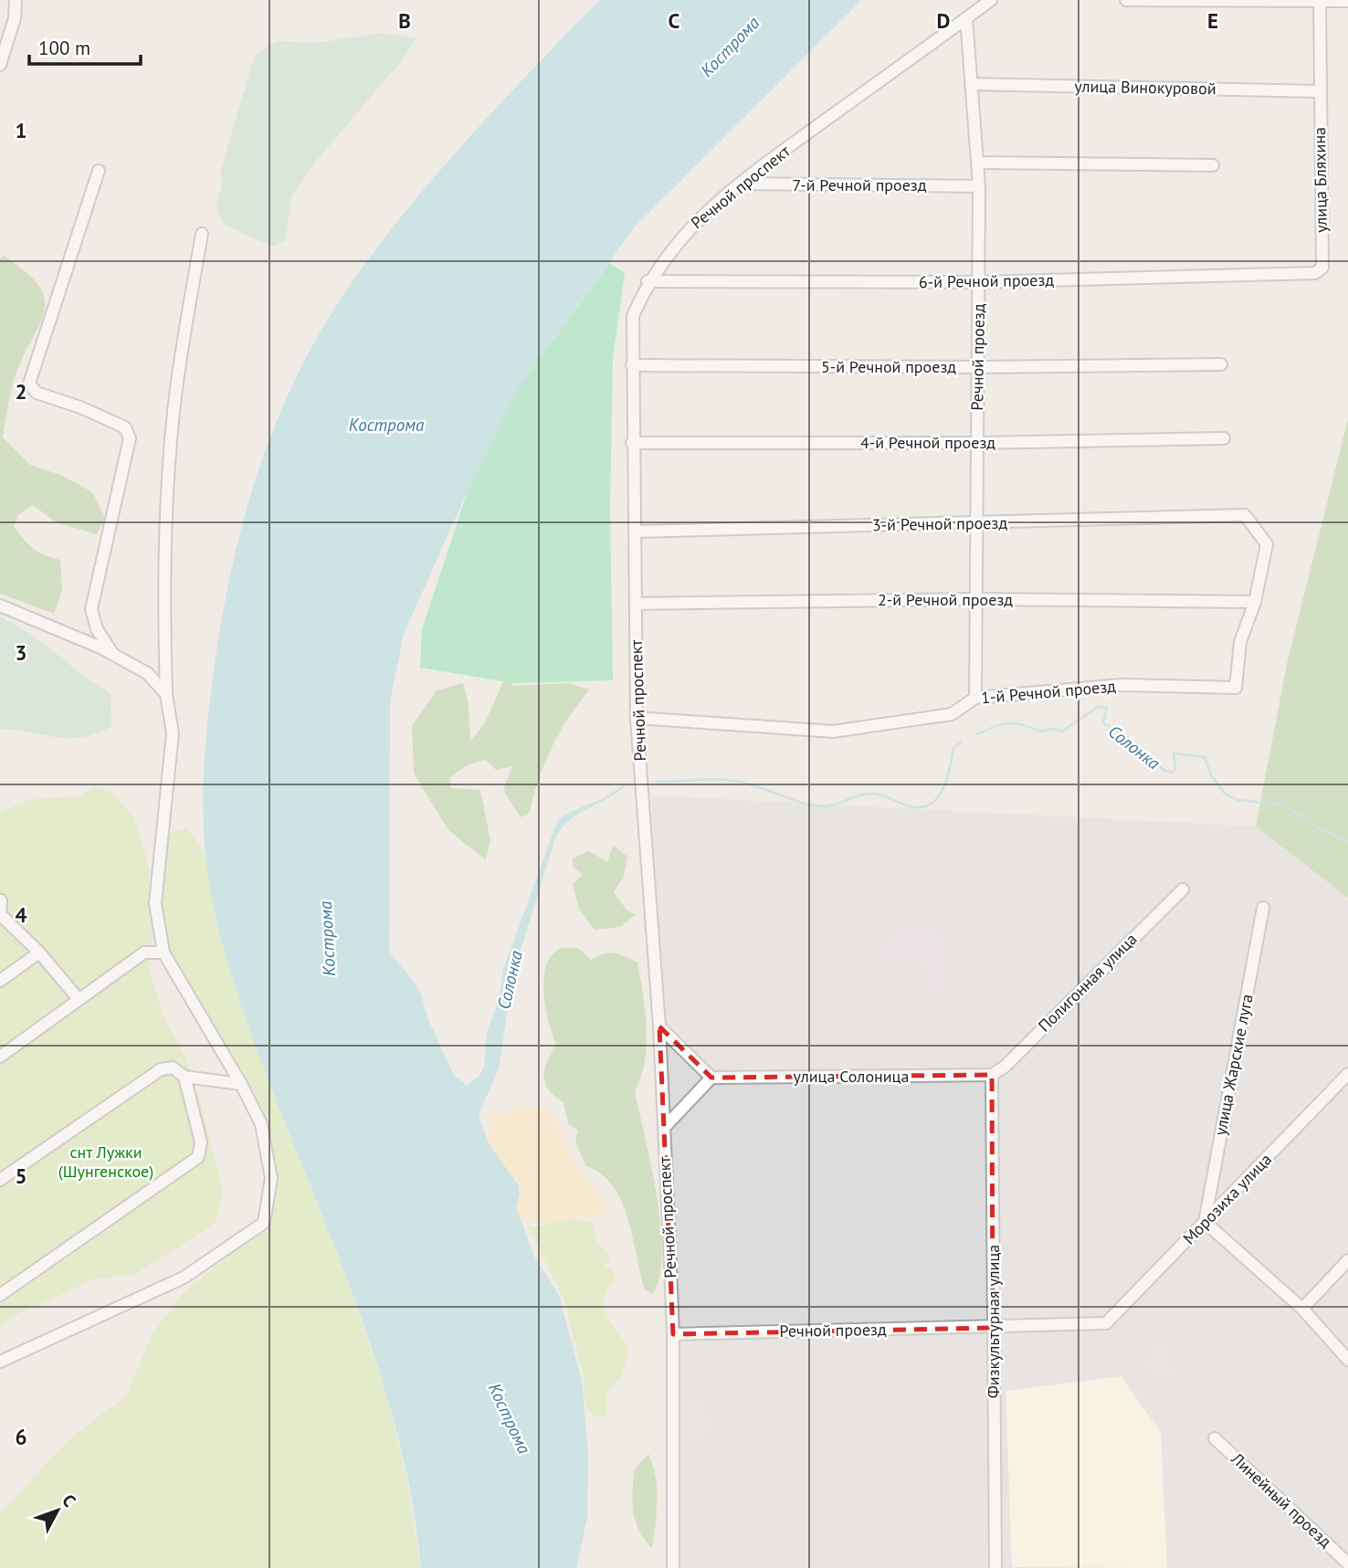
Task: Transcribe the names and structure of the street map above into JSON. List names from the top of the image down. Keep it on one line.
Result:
{"streets":{"street":["улица Винокуровой","улица Бляхина","7-й Речной проезд","Речной проспект","6-й Речной проезд","Речной проезд","5-й Речной проезд","4-й Речной проезд","3-й Речной проезд","2-й Речной проезд","1-й Речной проезд","Полигонная улица","улица Жарские луга","улица Солоница","Морозиха улица","Физкультурная улица","Линейный проезд"]},"crossings":[["улица Винокуровой","улица Бляхина"],["улица Винокуровой","Речной проезд"],["улица Бляхина","6-й Речной проезд"],["7-й Речной проезд","Речной проспект"],["7-й Речной проезд","Речной проезд"],["Речной проспект","6-й Речной проезд"],["Речной проспект","Речной проезд"],["Речной проспект","5-й Речной проезд"],["Речной проспект","4-й Речной проезд"],["Речной проспект","3-й Речной проезд"],["Речной проспект","2-й Речной проезд"],["Речной проспект","1-й Речной проезд"],["6-й Речной проезд","Речной проезд"],["Речной проезд","5-й Речной проезд"],["Речной проезд","4-й Речной проезд"],["Речной проезд","3-й Речной проезд"],["Речной проезд","2-й Речной проезд"],["Речной проезд","1-й Речной проезд"],["Речной проезд","Морозиха улица"],["Речной проезд","Физкультурная улица"],["3-й Речной проезд","2-й Речной проезд"],["3-й Речной проезд","1-й Речной проезд"],["2-й Речной проезд","1-й Речной проезд"],["Полигонная улица","улица Солоница"],["Полигонная улица","Физкультурная улица"],["улица Жарские луга","Морозиха улица"],["улица Солоница","Физкультурная улица"]],"water":["Кострома","Солонка"],"parks":["снт Лужки (Шунгенское)"],"scale_bar":"100 m","north":"top right","grid":{"columns":["B","C","D","E"],"rows":["1","2","3","4","5","6"]}}
